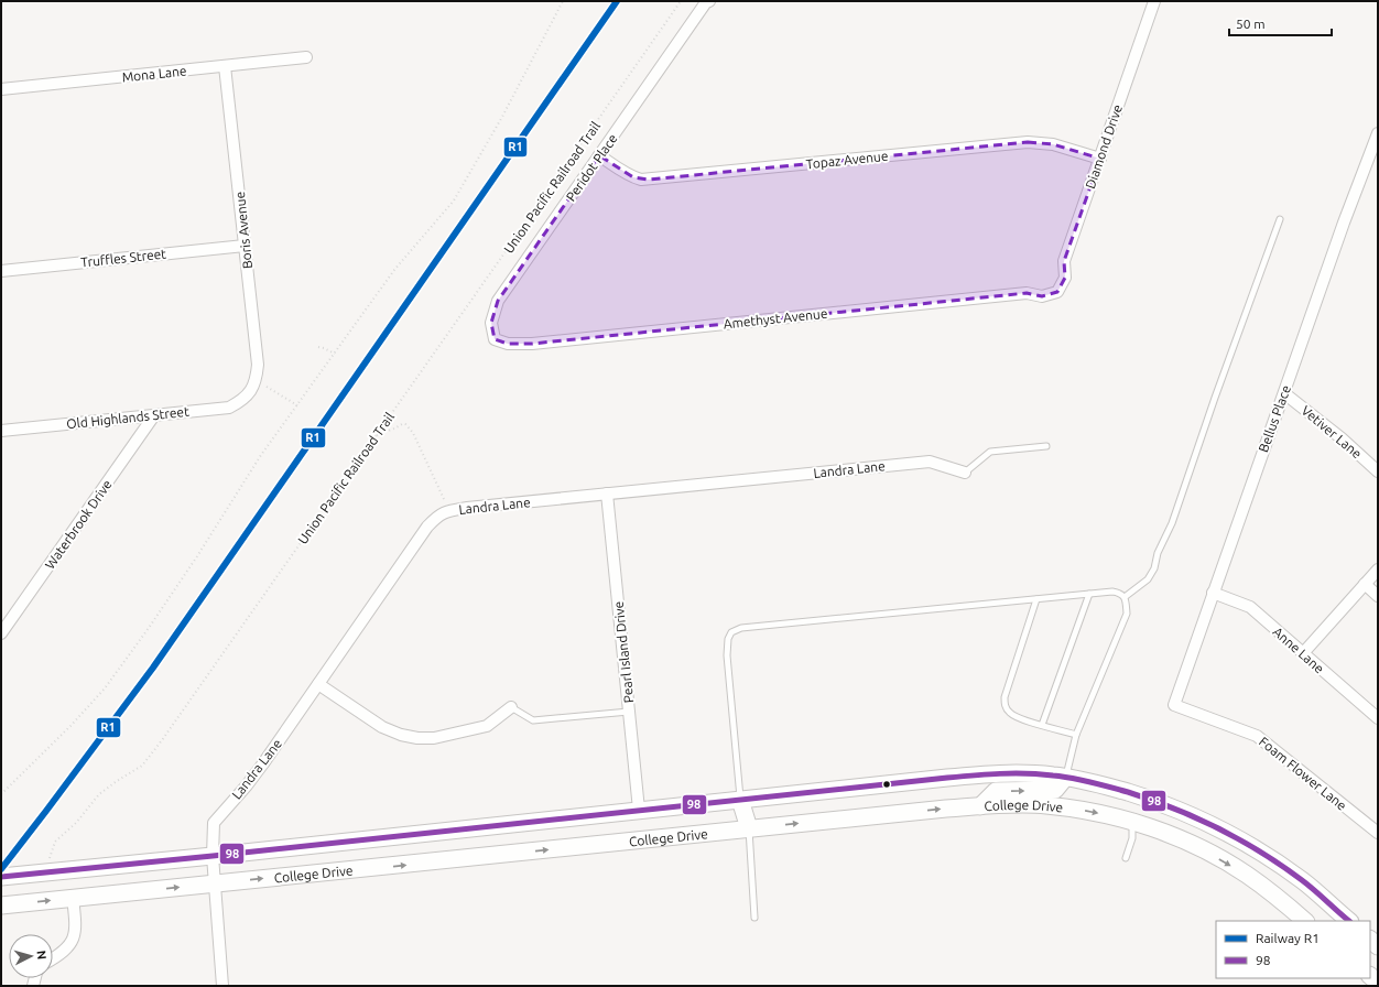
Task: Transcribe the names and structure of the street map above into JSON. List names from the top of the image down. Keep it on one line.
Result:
{"streets":{"main road":["College Drive"],"street":["Mona Lane","Diamond Drive","Topaz Avenue","Peridot Place","Boris Avenue","Truffles Street","Amethyst Avenue","Old Highlands Street","Bellus Place","Vetiver Lane","Landra Lane","Waterbrook Drive","Anne Lane","Pearl Island Drive","Foam Flower Lane"],"path":["Union Pacific Railroad Trail"]},"crossings":[["Mona Lane","Boris Avenue"],["Diamond Drive","Topaz Avenue"],["Diamond Drive","Amethyst Avenue"],["Topaz Avenue","Peridot Place"],["Peridot Place","Amethyst Avenue"],["Boris Avenue","Truffles Street"],["Boris Avenue","Old Highlands Street"],["Old Highlands Street","Waterbrook Drive"],["Bellus Place","Vetiver Lane"],["Bellus Place","Anne Lane"],["Bellus Place","Foam Flower Lane"],["Landra Lane","Pearl Island Drive"],["Landra Lane","College Drive"]],"lines":["rail line R1","transit line 98"],"legend":["Railway R1","98"],"scale_bar":"50 m","north":"right"}
